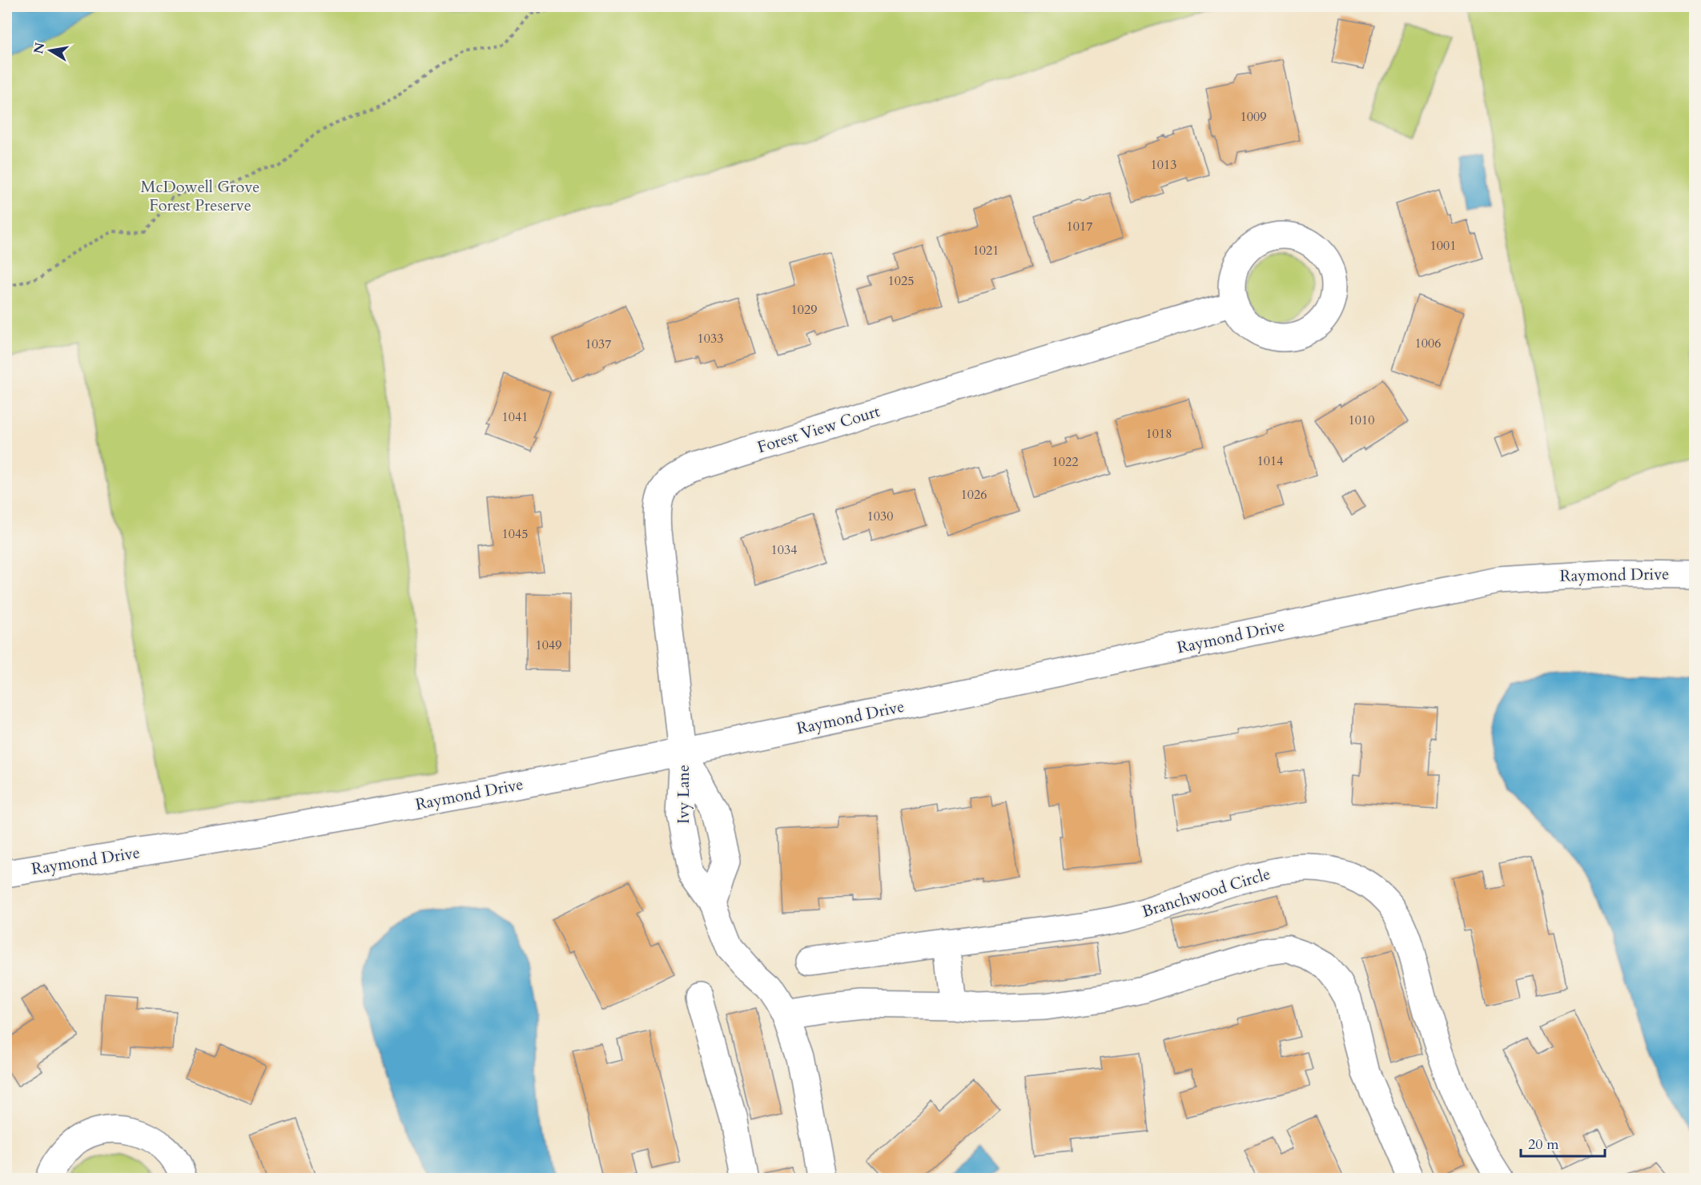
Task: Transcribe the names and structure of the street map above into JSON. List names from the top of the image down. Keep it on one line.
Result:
{"streets":{"street":["Forest View Court","Raymond Drive","Ivy Lane","Branchwood Circle"]},"crossings":[["Forest View Court","Raymond Drive"],["Forest View Court","Ivy Lane"],["Raymond Drive","Ivy Lane"]],"parks":["McDowell Grove Forest Preserve"],"house_numbers":["1009","1013","1017","1001","1021","1025","1029","1033","1006","1037","1041","1010","1018","1014","1022","1026","1030","1045","1034","1049"],"scale_bar":"20 m","north":"left"}
